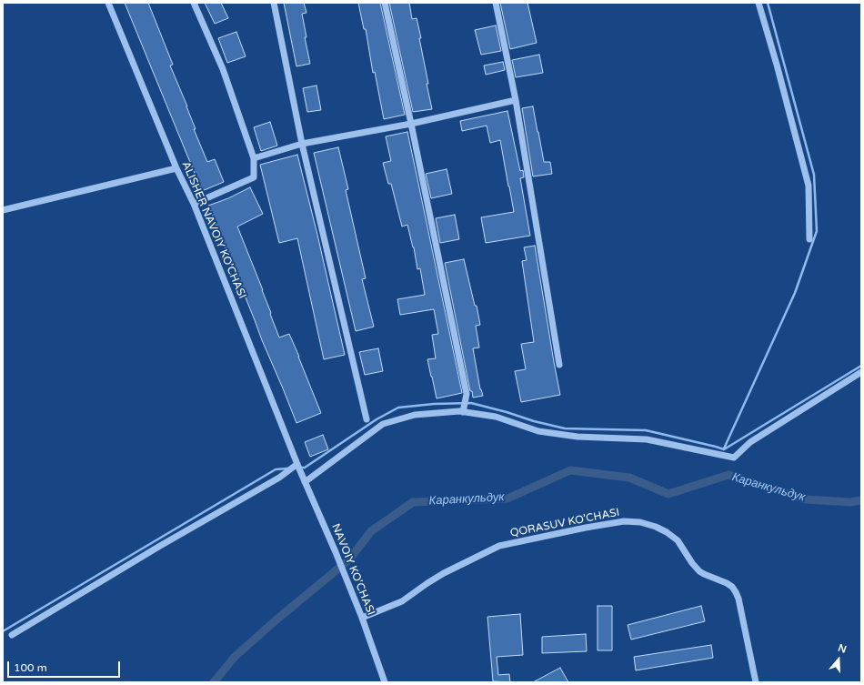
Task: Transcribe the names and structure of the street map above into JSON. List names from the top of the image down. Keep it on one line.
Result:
{"streets":{"street":["ALISHER NAVOIY KO'CHASI","QORASUV KO'CHASI","NAVOIY KO'CHASI"]},"crossings":[["ALISHER NAVOIY KO'CHASI","NAVOIY KO'CHASI"],["QORASUV KO'CHASI","NAVOIY KO'CHASI"]],"water":["Каранкульдук"],"scale_bar":"100 m","north":"top"}
